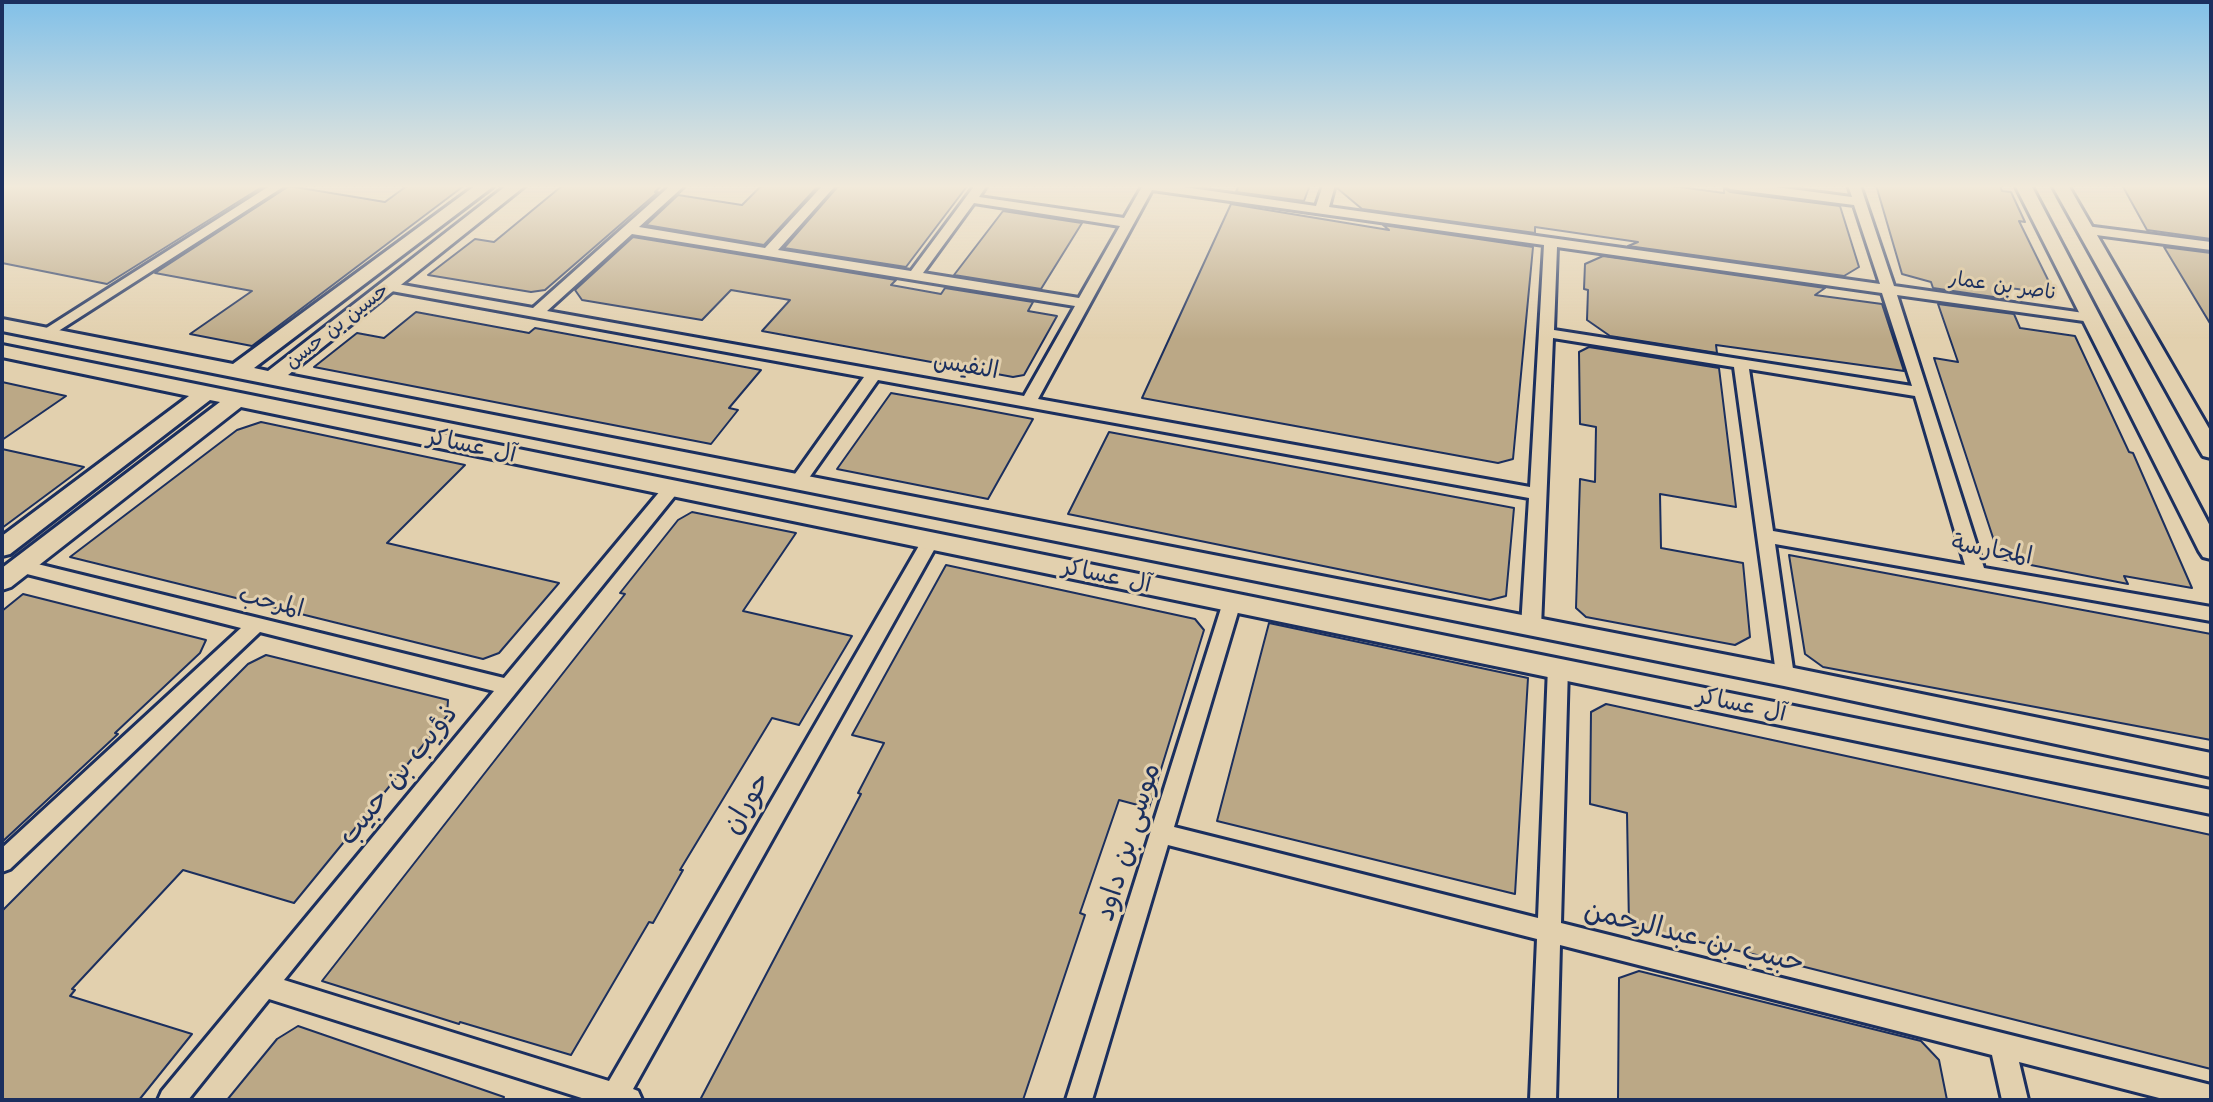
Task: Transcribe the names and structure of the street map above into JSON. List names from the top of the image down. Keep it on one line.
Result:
{"streets":{"street":["ناصر بن عمار","حسين بن حسن","النفيس","آل عساكر","المحارسة","المرحب","ذؤيب بن حبيب","حوران","موسى بن داود","حبيب بن عبدالرحمن"]},"crossings":[["حسين بن حسن","النفيس"],["حسين بن حسن","آل عساكر"],["آل عساكر","ذؤيب بن حبيب"],["آل عساكر","حوران"],["آل عساكر","موسى بن داود"],["المرحب","ذؤيب بن حبيب"],["موسى بن داود","حبيب بن عبدالرحمن"]]}
